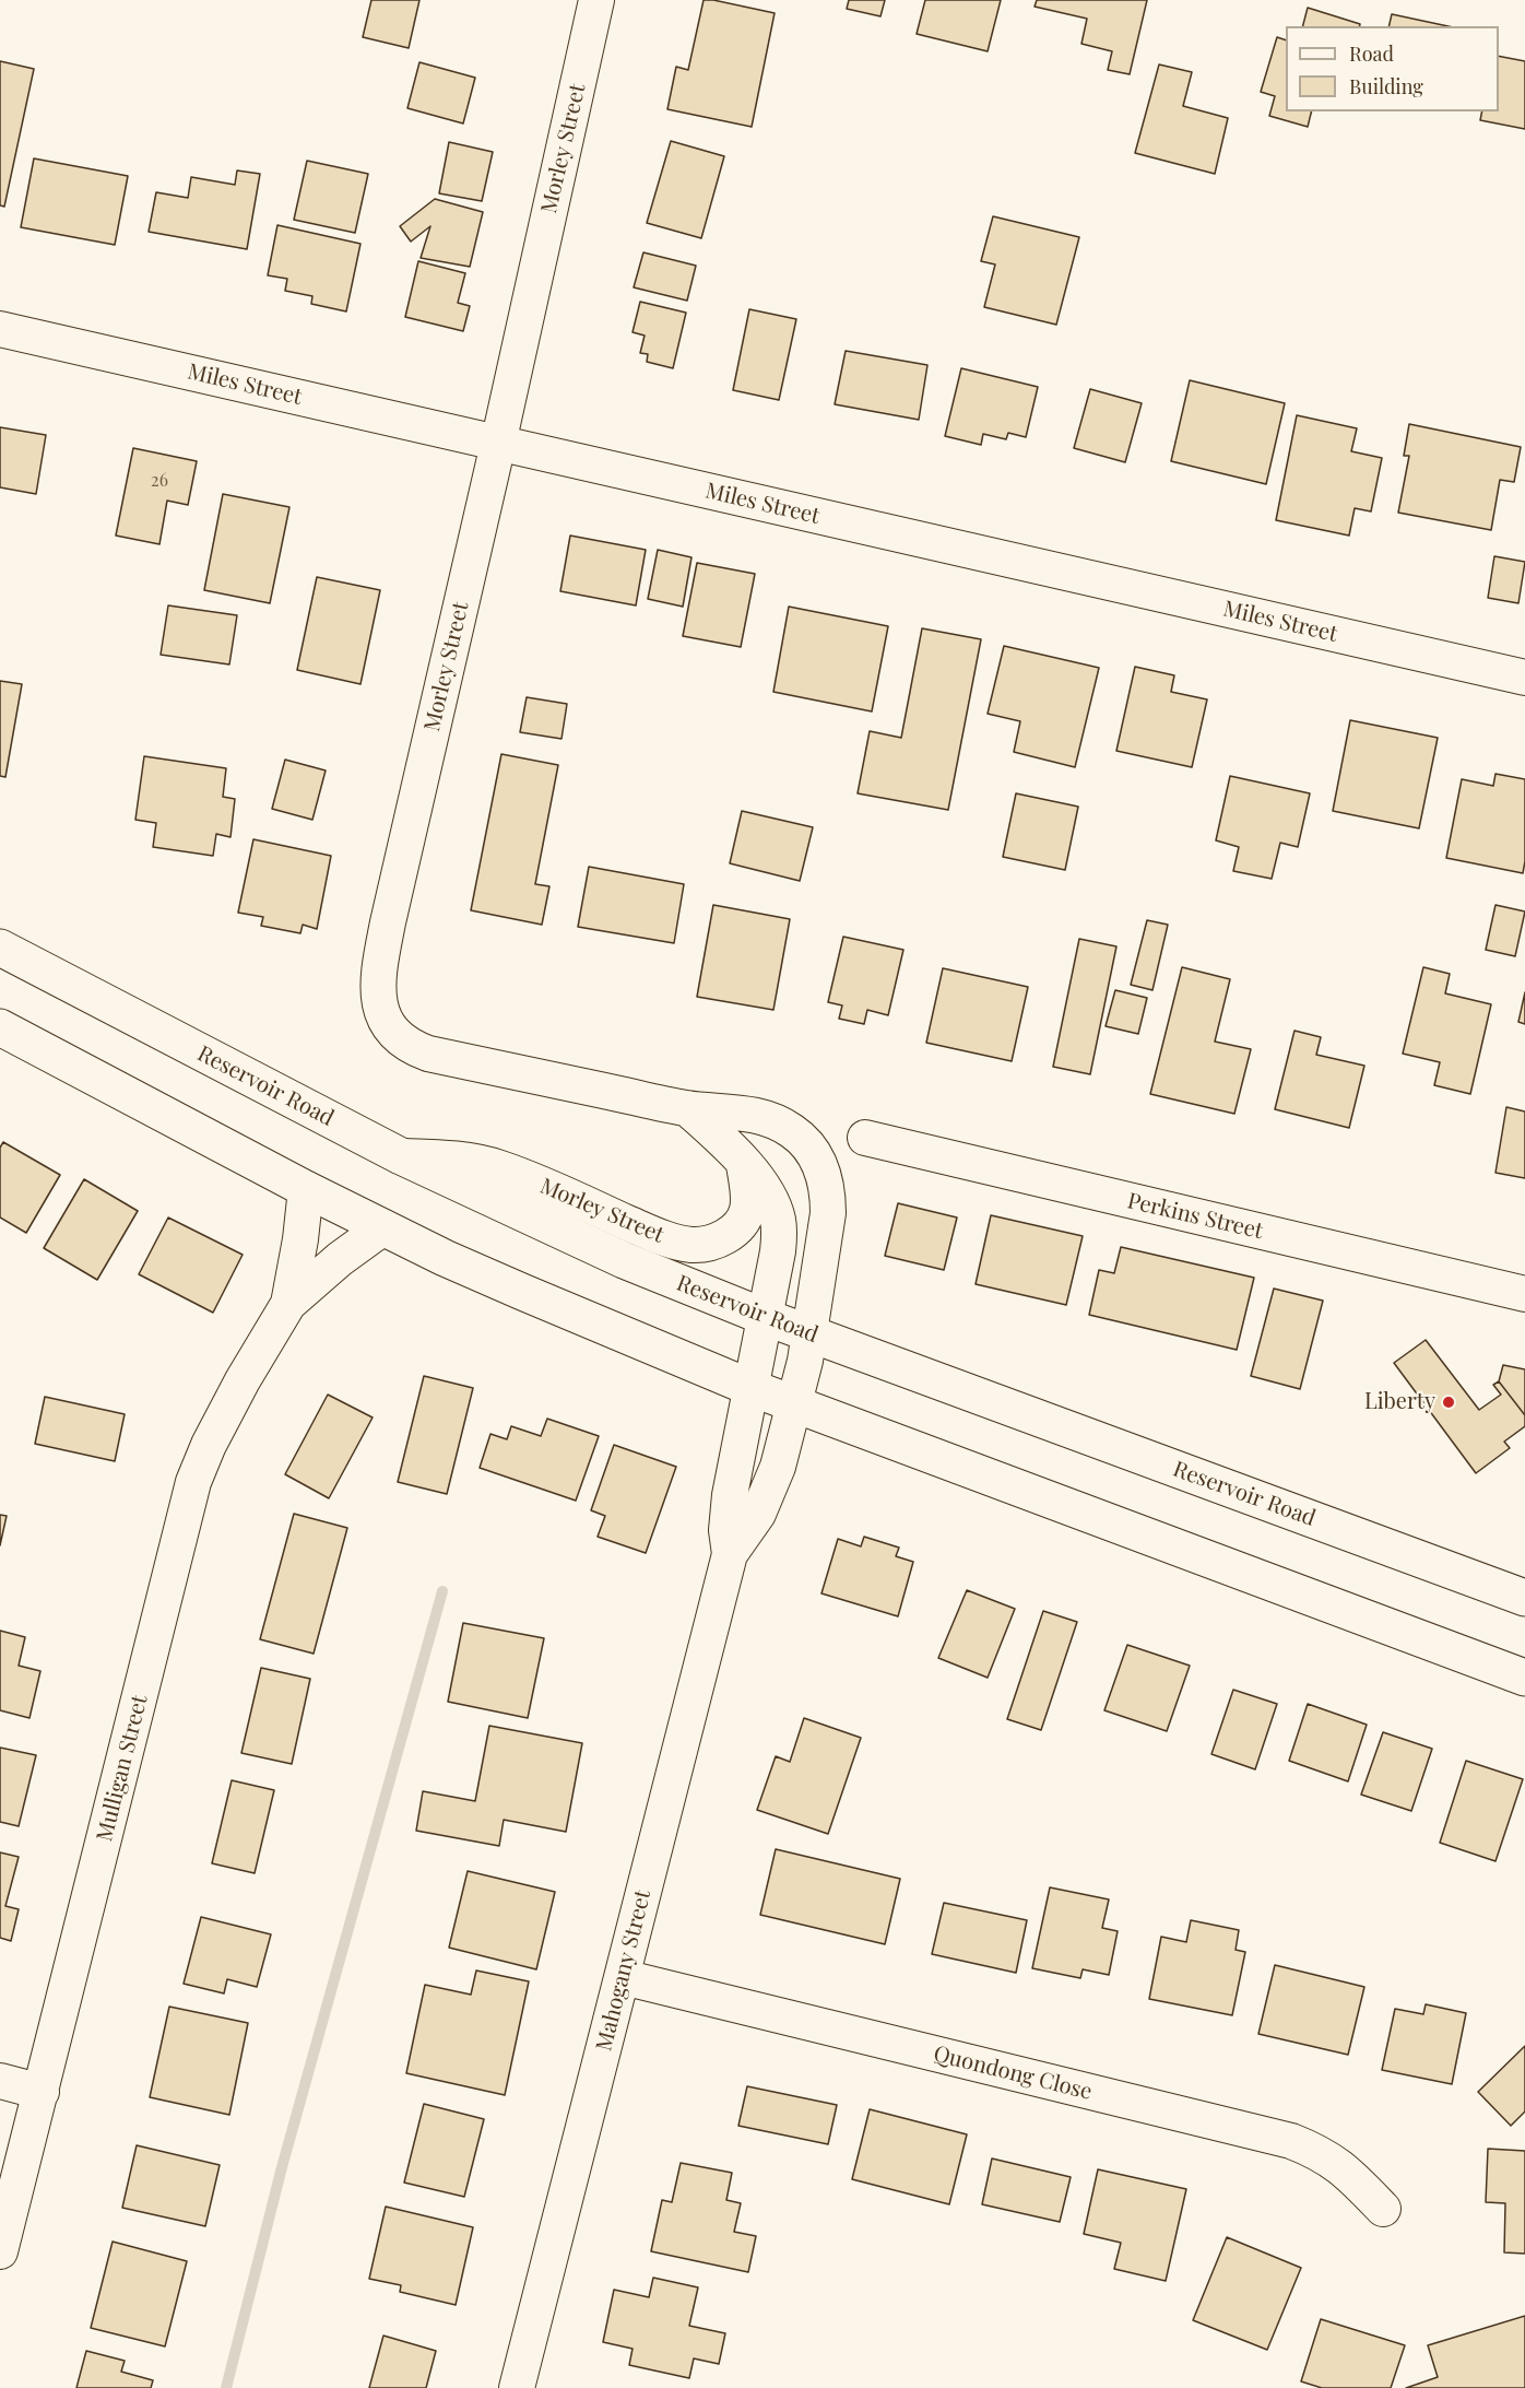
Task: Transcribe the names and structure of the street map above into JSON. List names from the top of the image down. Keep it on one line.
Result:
{"streets":{"main road":["Reservoir Road"],"street":["Morley Street","Miles Street","Perkins Street","Mulligan Street","Mahogany Street","Quondong Close"]},"crossings":[["Morley Street","Miles Street"],["Morley Street","Reservoir Road"],["Morley Street","Mahogany Street"],["Reservoir Road","Mahogany Street"],["Mahogany Street","Quondong Close"]],"places":["Liberty"],"house_numbers":["26"],"legend":["Road","Building"]}
